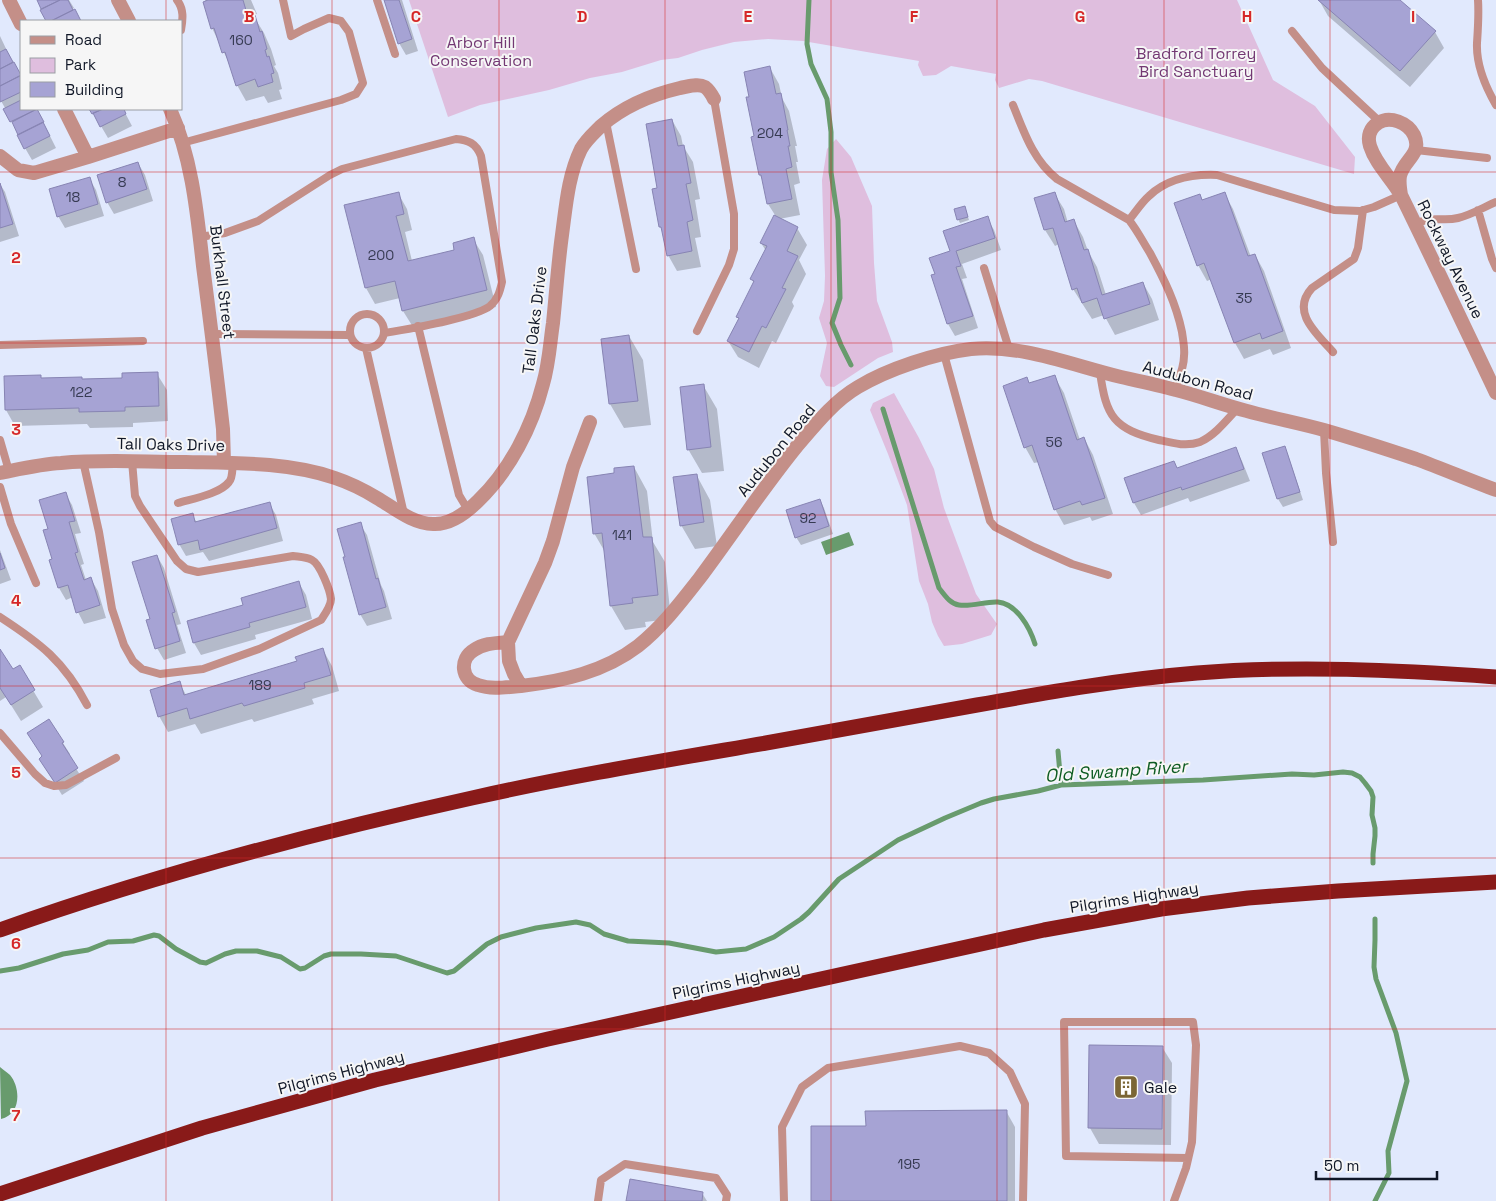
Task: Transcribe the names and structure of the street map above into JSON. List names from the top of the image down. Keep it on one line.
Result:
{"streets":{"highway":["Pilgrims Highway"],"street":["Rockway Avenue","Burkhall Street","Tall Oaks Drive","Audubon Road"]},"crossings":[["Burkhall Street","Tall Oaks Drive"]],"water":["Old Swamp River"],"parks":["Arbor Hill Conservation","Bradford Torrey Bird Sanctuary"],"places":{"building":["Gale"]},"house_numbers":["160","204","8","18","200","35","122","56","92","141","189","195"],"legend":["Road","Park","Building"],"scale_bar":"50 m","grid":{"columns":["B","C","D","E","F","G","H","I"],"rows":["2","3","4","5","6","7"]}}
